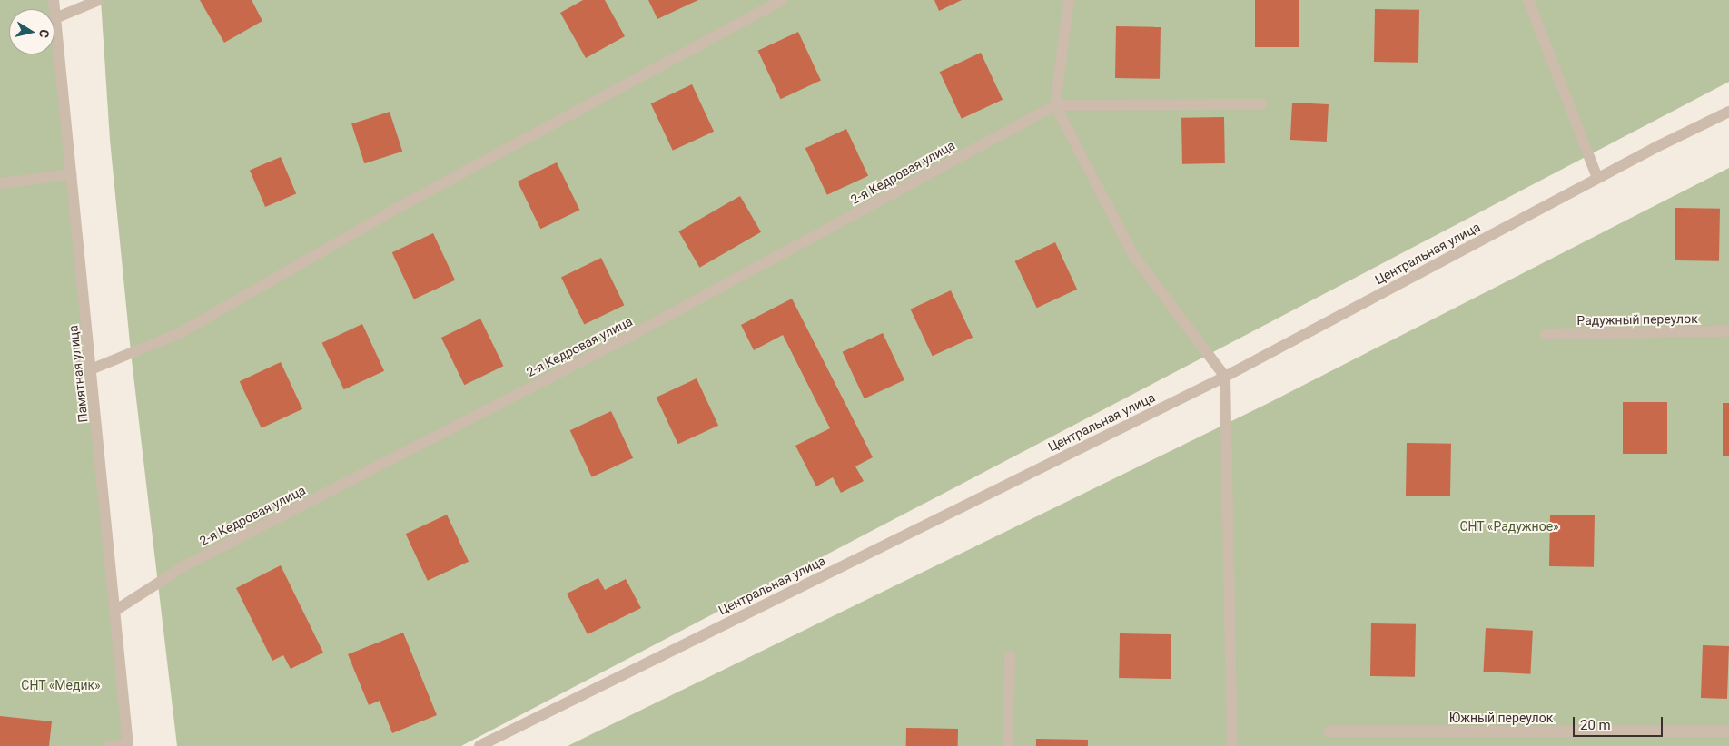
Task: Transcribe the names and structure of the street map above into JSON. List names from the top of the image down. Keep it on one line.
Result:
{"streets":{"street":["2-я Кедровая улица","Центральная улица","Радужный переулок","Памятная улица","Южный переулок"]},"crossings":[["2-я Кедровая улица","Памятная улица"]],"parks":["СНТ «Радужное»","СНТ «Медик»"],"scale_bar":"20 m","north":"right"}
